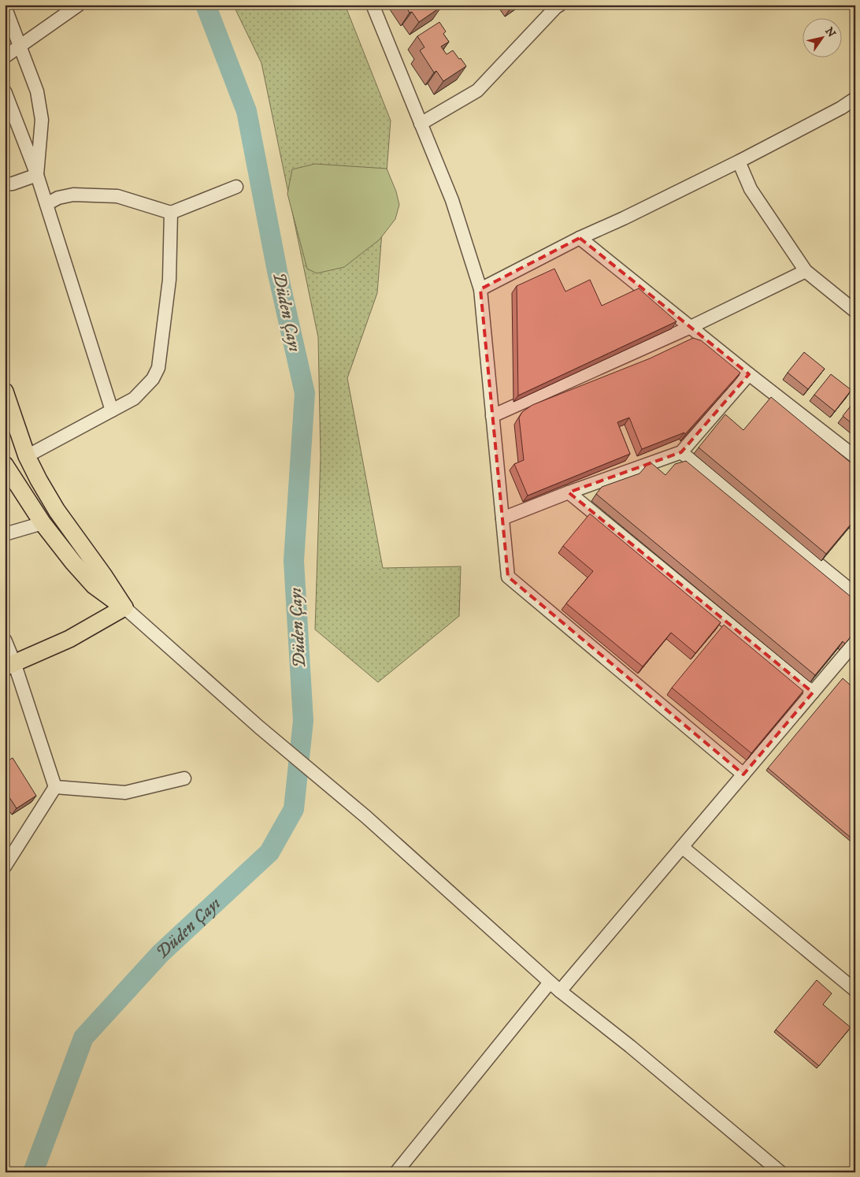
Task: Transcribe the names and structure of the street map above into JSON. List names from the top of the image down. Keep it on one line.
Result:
{"water":["Düden Çayı"],"north":"top right"}
